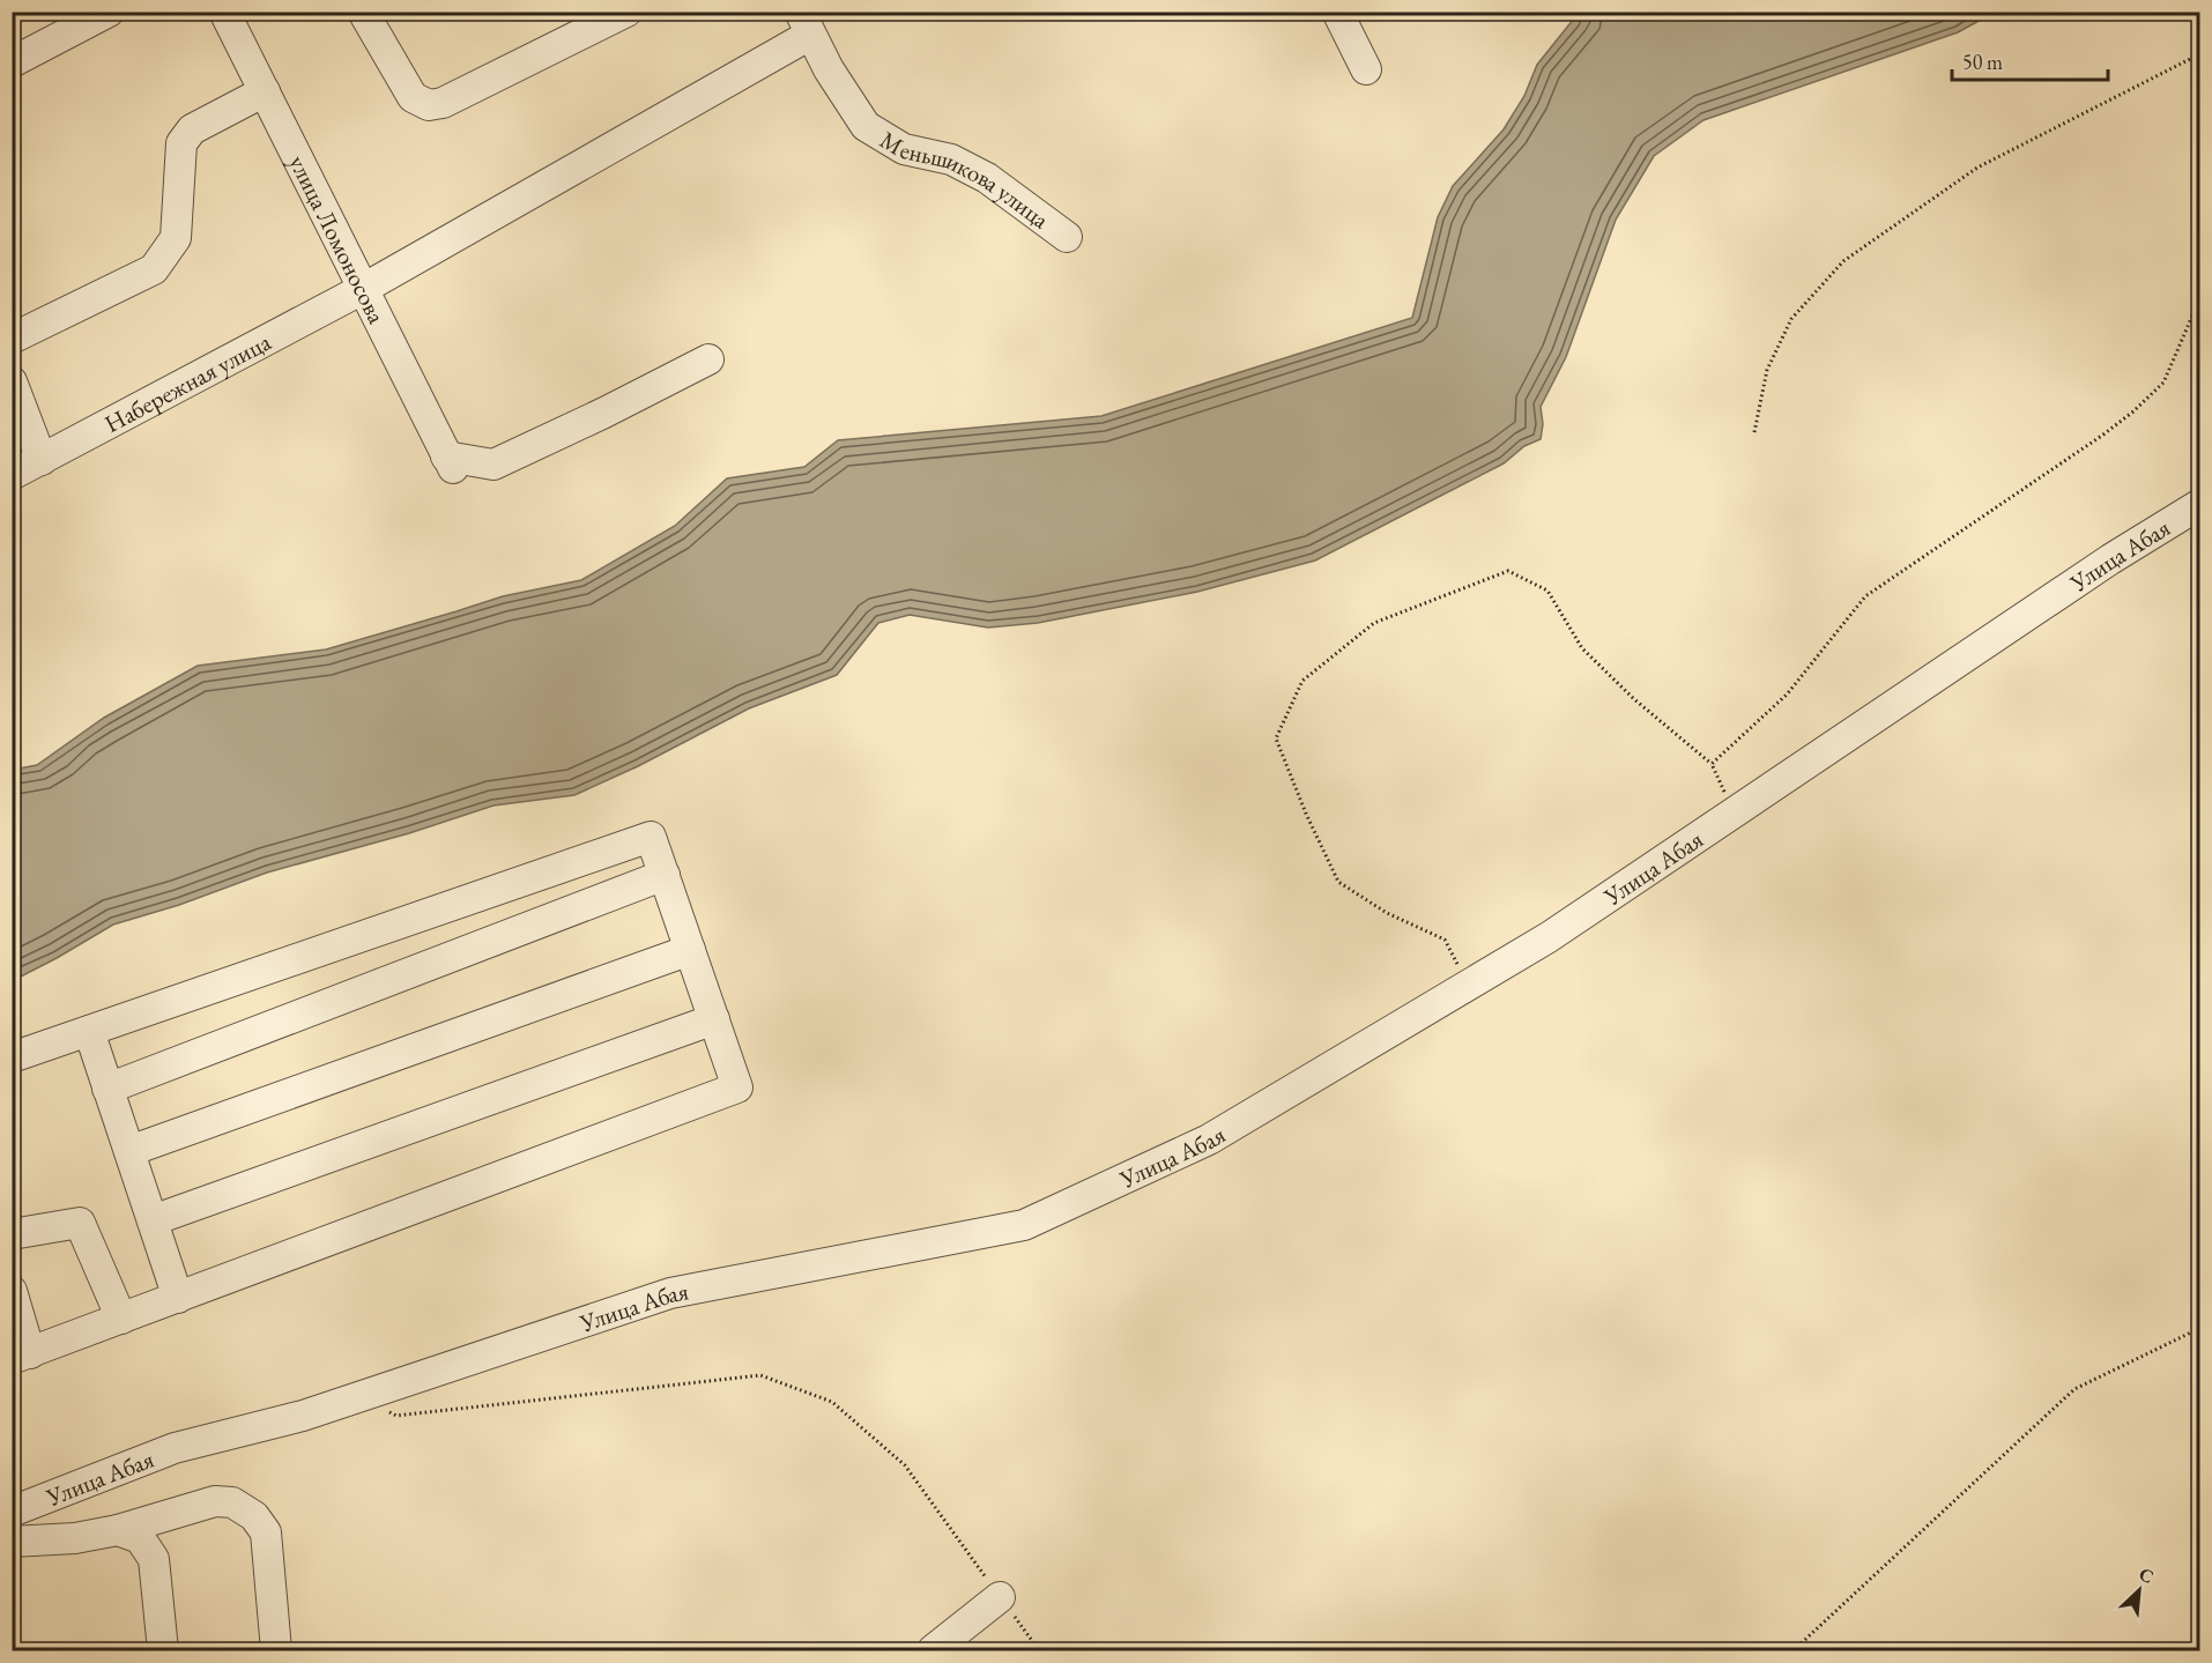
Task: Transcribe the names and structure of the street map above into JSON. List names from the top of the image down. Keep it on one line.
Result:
{"streets":{"street":["Меньшикова улица","улица Ломоносова","Набережная улица","Улица Абая"]},"crossings":[["Меньшикова улица","Набережная улица"],["улица Ломоносова","Набережная улица"]],"scale_bar":"50 m","north":"top right"}
